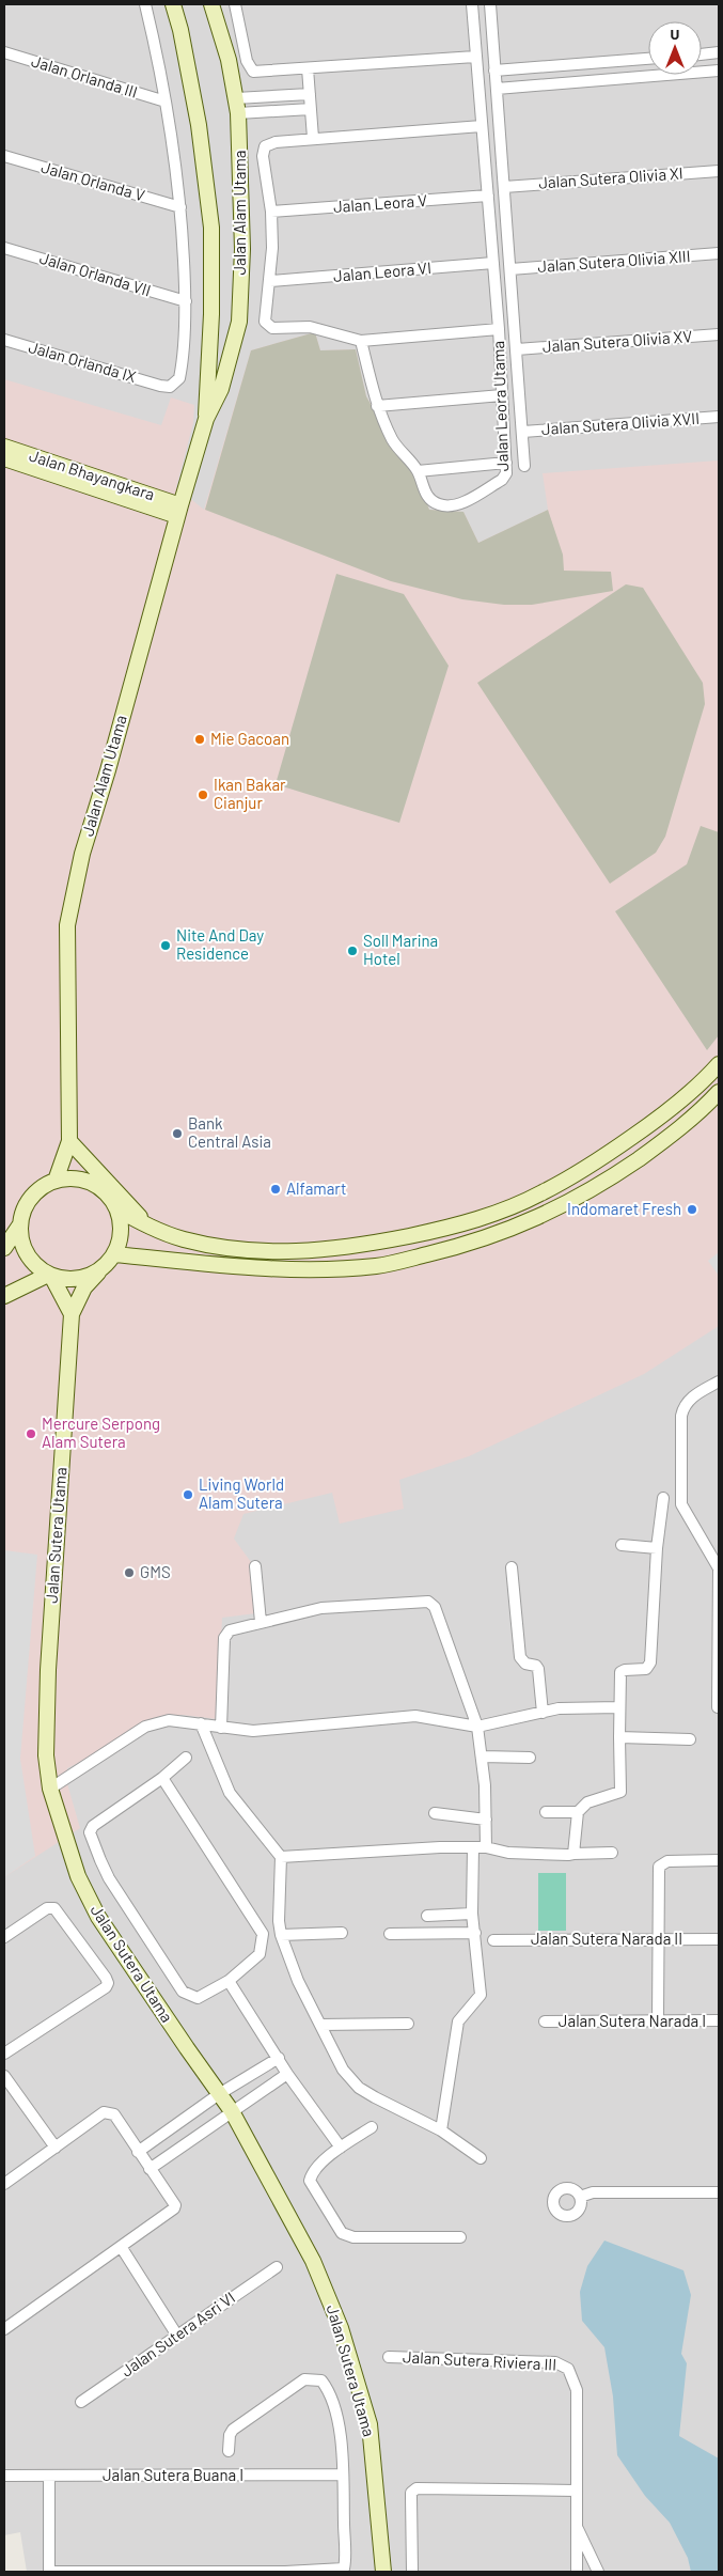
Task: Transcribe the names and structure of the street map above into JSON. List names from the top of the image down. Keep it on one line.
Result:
{"streets":{"main road":["Jalan Alam Utama","Jalan Bhayangkara","Jalan Sutera Utama"],"street":["Jalan Orlanda III","Jalan Sutera Olivia XI","Jalan Orlanda V","Jalan Leora V","Jalan Sutera Olivia XIII","Jalan Leora VI","Jalan Orlanda VII","Jalan Sutera Olivia XV","Jalan Orlanda IX","Jalan Leora Utama","Jalan Sutera Olivia XVII","Jalan Sutera Narada II","Jalan Sutera Narada I","Jalan Sutera Asri VI","Jalan Sutera Riviera III","Jalan Sutera Buana I"]},"crossings":[["Jalan Leora V","Jalan Leora Utama"],["Jalan Alam Utama","Jalan Bhayangkara"],["Jalan Alam Utama","Jalan Sutera Utama"],["Jalan Leora VI","Jalan Leora Utama"],["Jalan Orlanda VII","Jalan Orlanda IX"]],"places":["Mie Gacoan","Ikan Bakar Cianjur","Nite And Day Residence","Soll Marina Hotel","Bank Central Asia","Alfamart","Indomaret Fresh","Mercure Serpong Alam Sutera","Living World Alam Sutera","GMS"],"north":"top"}
